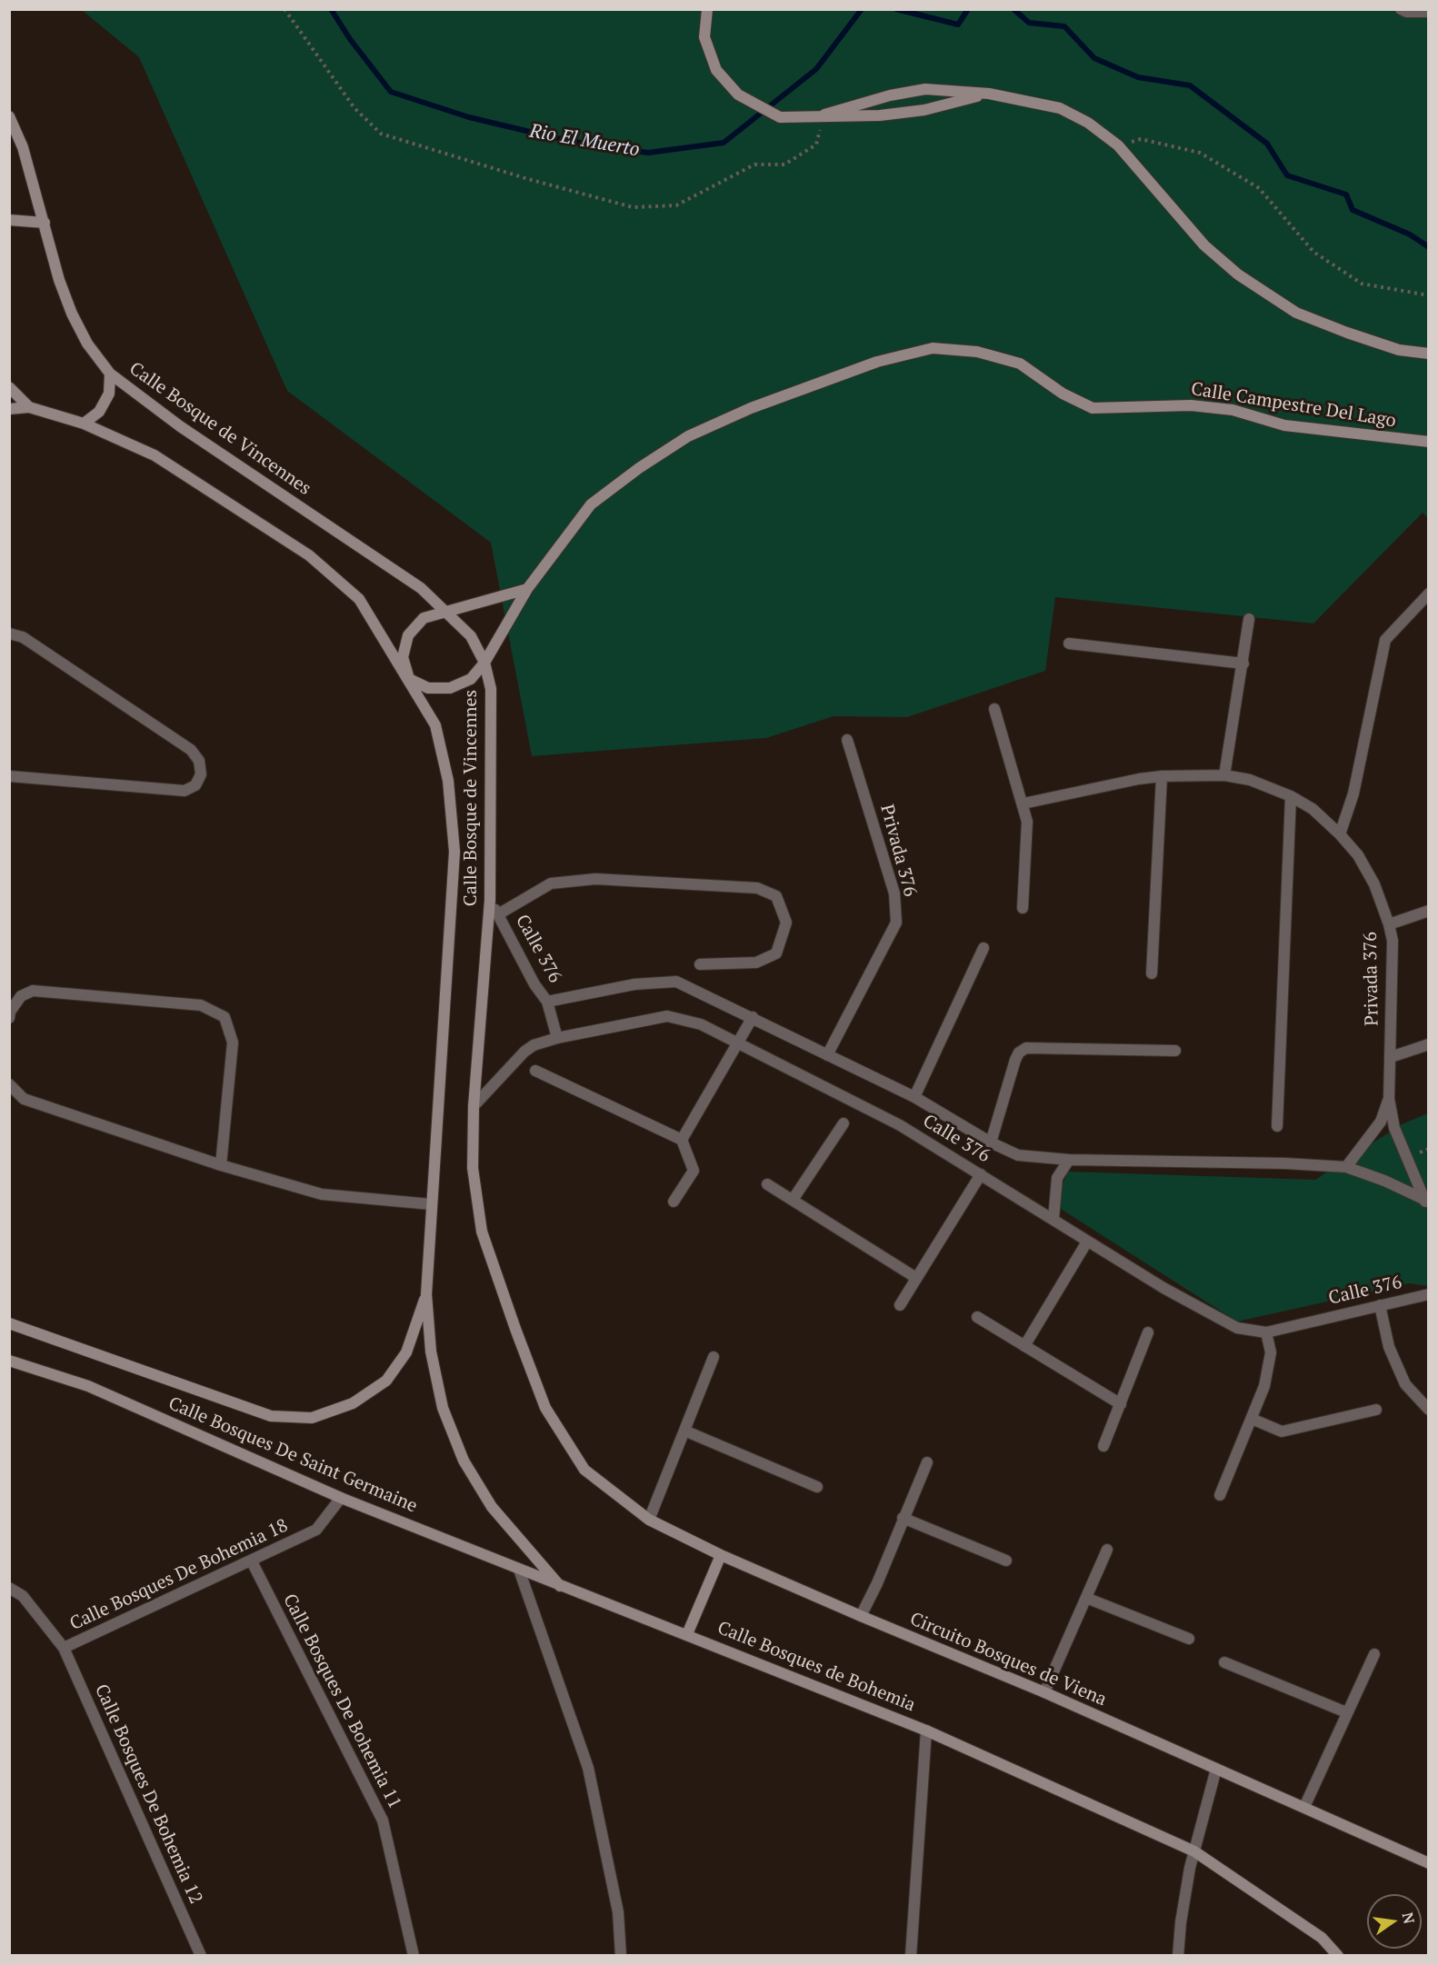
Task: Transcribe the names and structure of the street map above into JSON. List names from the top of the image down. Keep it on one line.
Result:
{"streets":{"main road":["Calle Campestre Del Lago","Calle Bosque de Vincennes","Calle Bosques De Saint Germaine","Circuito Bosques de Viena","Calle Bosques de Bohemia"],"street":["Privada 376","Calle 376","Calle Bosques De Bohemia 18","Calle Bosques De Bohemia 11","Calle Bosques De Bohemia 12"]},"crossings":[["Calle Campestre Del Lago","Calle Bosque de Vincennes"],["Calle Bosque de Vincennes","Calle 376"],["Calle Bosque de Vincennes","Calle Bosques De Saint Germaine"],["Calle Bosque de Vincennes","Circuito Bosques de Viena"],["Calle Bosque de Vincennes","Calle Bosques de Bohemia"],["Privada 376","Calle 376"],["Calle Bosques De Saint Germaine","Calle Bosques De Bohemia 18"],["Calle Bosques De Saint Germaine","Calle Bosques de Bohemia"],["Calle Bosques De Bohemia 18","Calle Bosques De Bohemia 11"],["Calle Bosques De Bohemia 18","Calle Bosques De Bohemia 12"]],"water":["Rio El Muerto"],"north":"right"}
